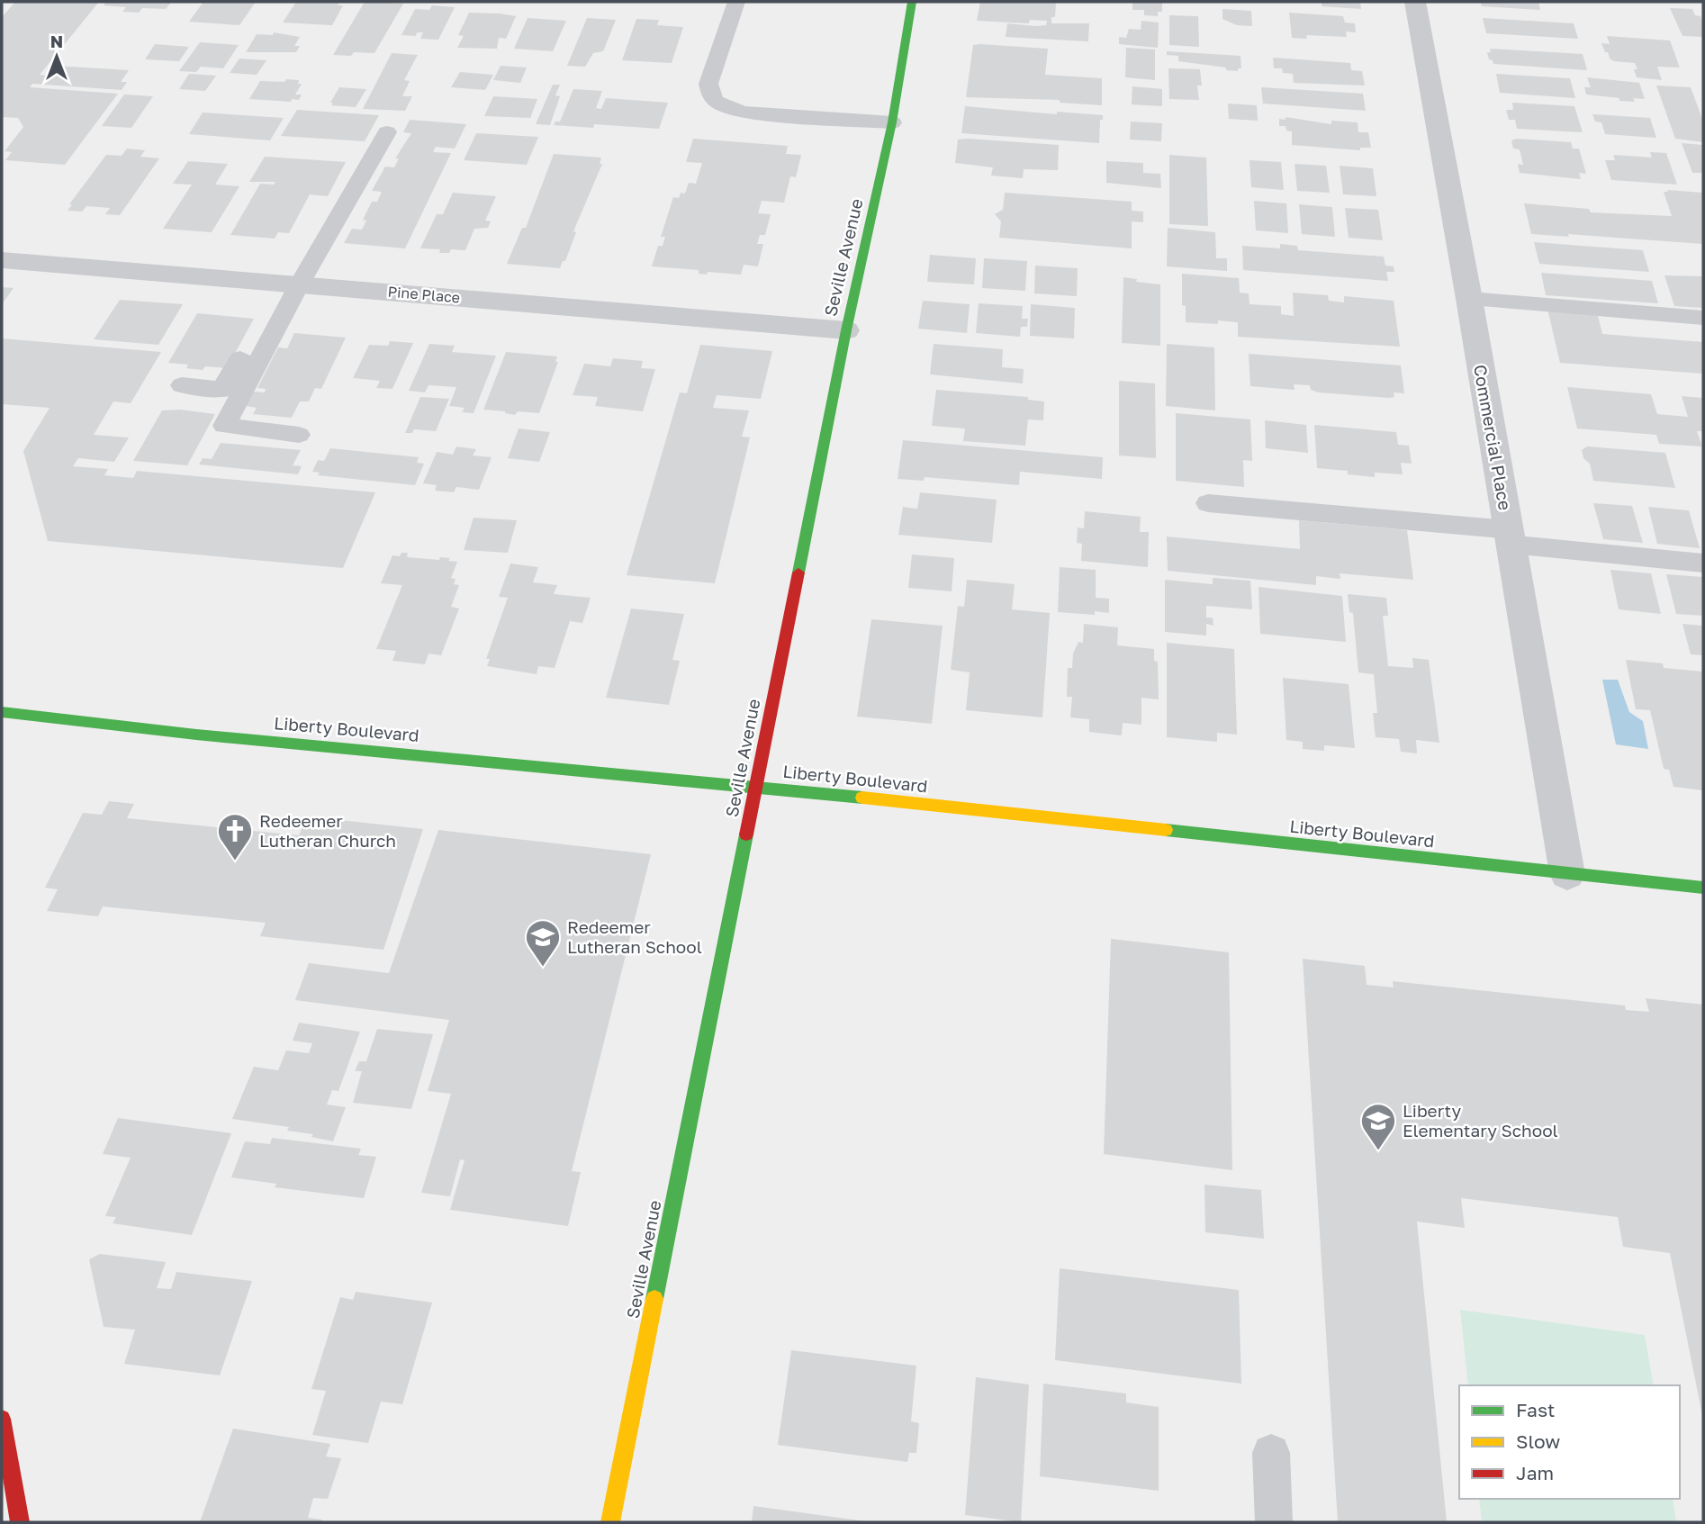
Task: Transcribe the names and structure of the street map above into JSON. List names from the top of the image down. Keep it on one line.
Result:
{"streets":{"street":["Seville Avenue","Pine Place","Commercial Place","Liberty Boulevard"]},"crossings":[["Seville Avenue","Pine Place"],["Seville Avenue","Liberty Boulevard"],["Commercial Place","Liberty Boulevard"]],"places":{"church":["Redeemer Lutheran Church"],"school or university":["Redeemer Lutheran School","Liberty Elementary School"]},"legend":["Fast","Slow","Jam"],"north":"top"}
